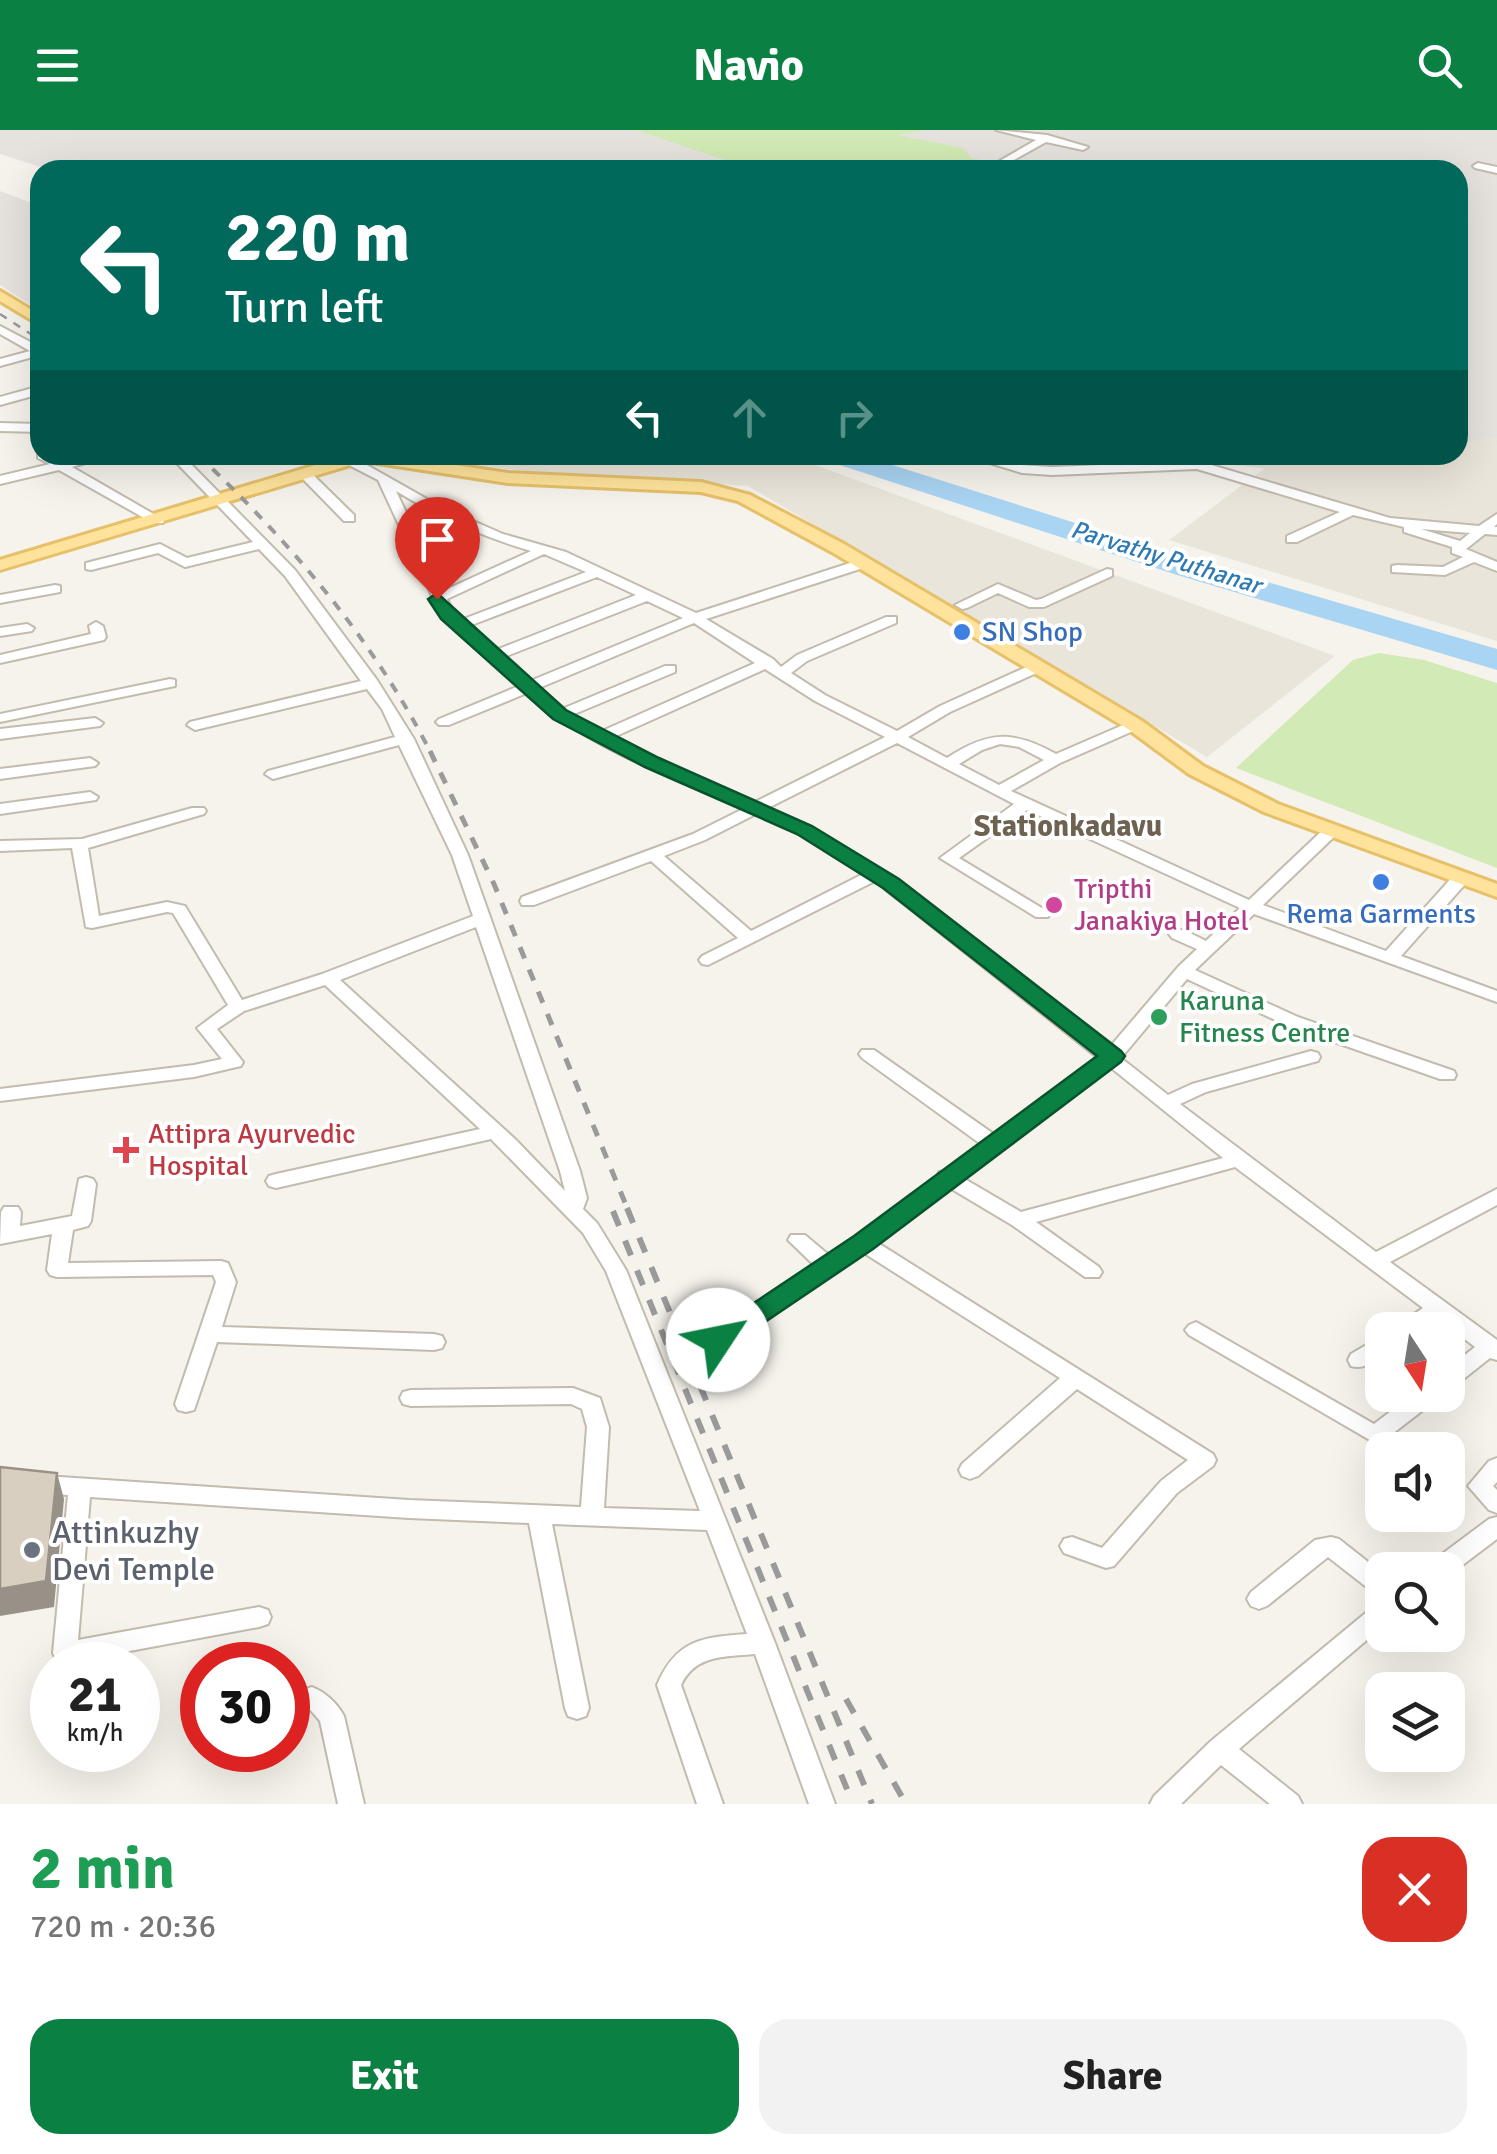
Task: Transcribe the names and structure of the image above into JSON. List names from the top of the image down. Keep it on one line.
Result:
{"districts":["Stationkadavu"],"water":["Parvathy Puthanar"],"places":{"other":["SN Shop","Rema Garments","Tripthi Janakiya Hotel","Karuna Fitness Centre","Attinkuzhy Devi Temple"],"health":["Attipra Ayurvedic Hospital"]},"north":"bottom","page":{"header":"Navio","turn":["220 m","Turn left"],"speed":"21 km/h","limit":"30","heading":["2 min","720 m · 20:36"],"buttons":["Exit","Share"]}}
